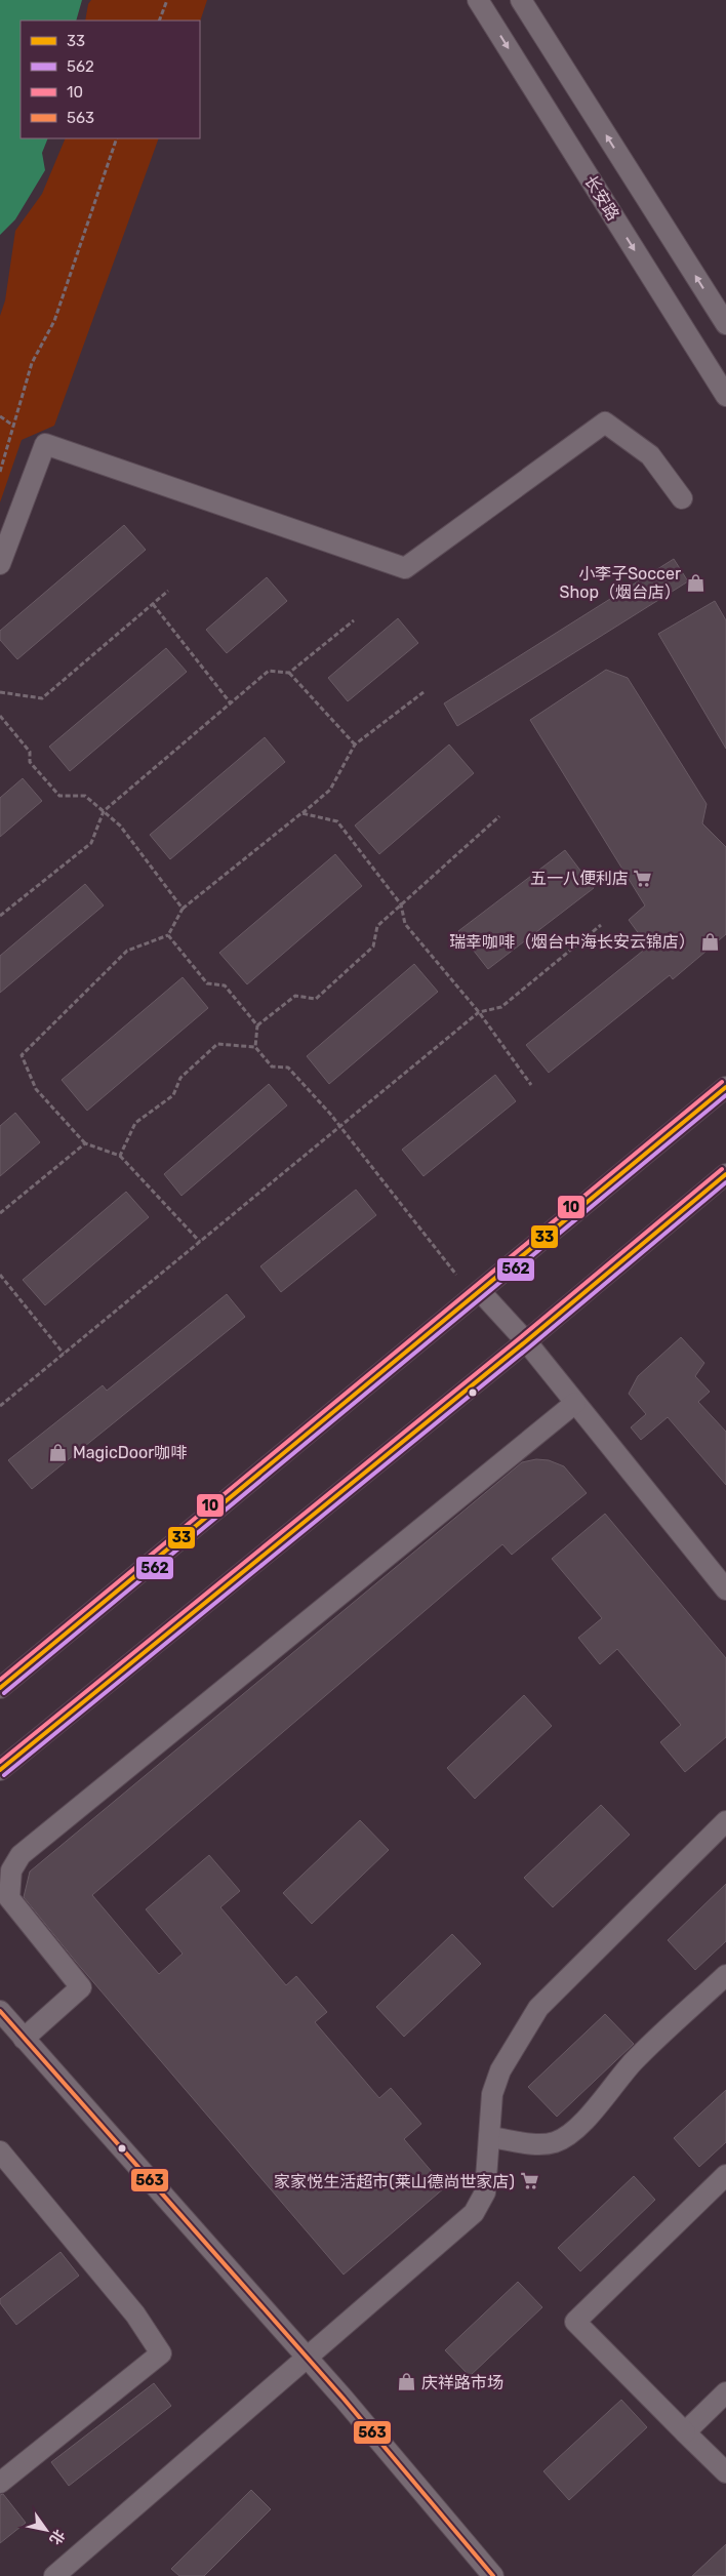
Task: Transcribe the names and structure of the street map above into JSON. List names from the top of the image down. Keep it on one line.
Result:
{"streets":{"street":["长安路"]},"places":{"shop":["小李子Soccer Shop（烟台店）","瑞幸咖啡（烟台中海长安云锦店）","MagicDoor咖啡","庆祥路市场"],"supermarket":["五一八便利店","家家悦生活超市(莱山德尚世家店)"]},"lines":["transit line 10","transit line 33","transit line 562","transit line 563"],"legend":["33","562","10","563"],"north":"bottom right"}
